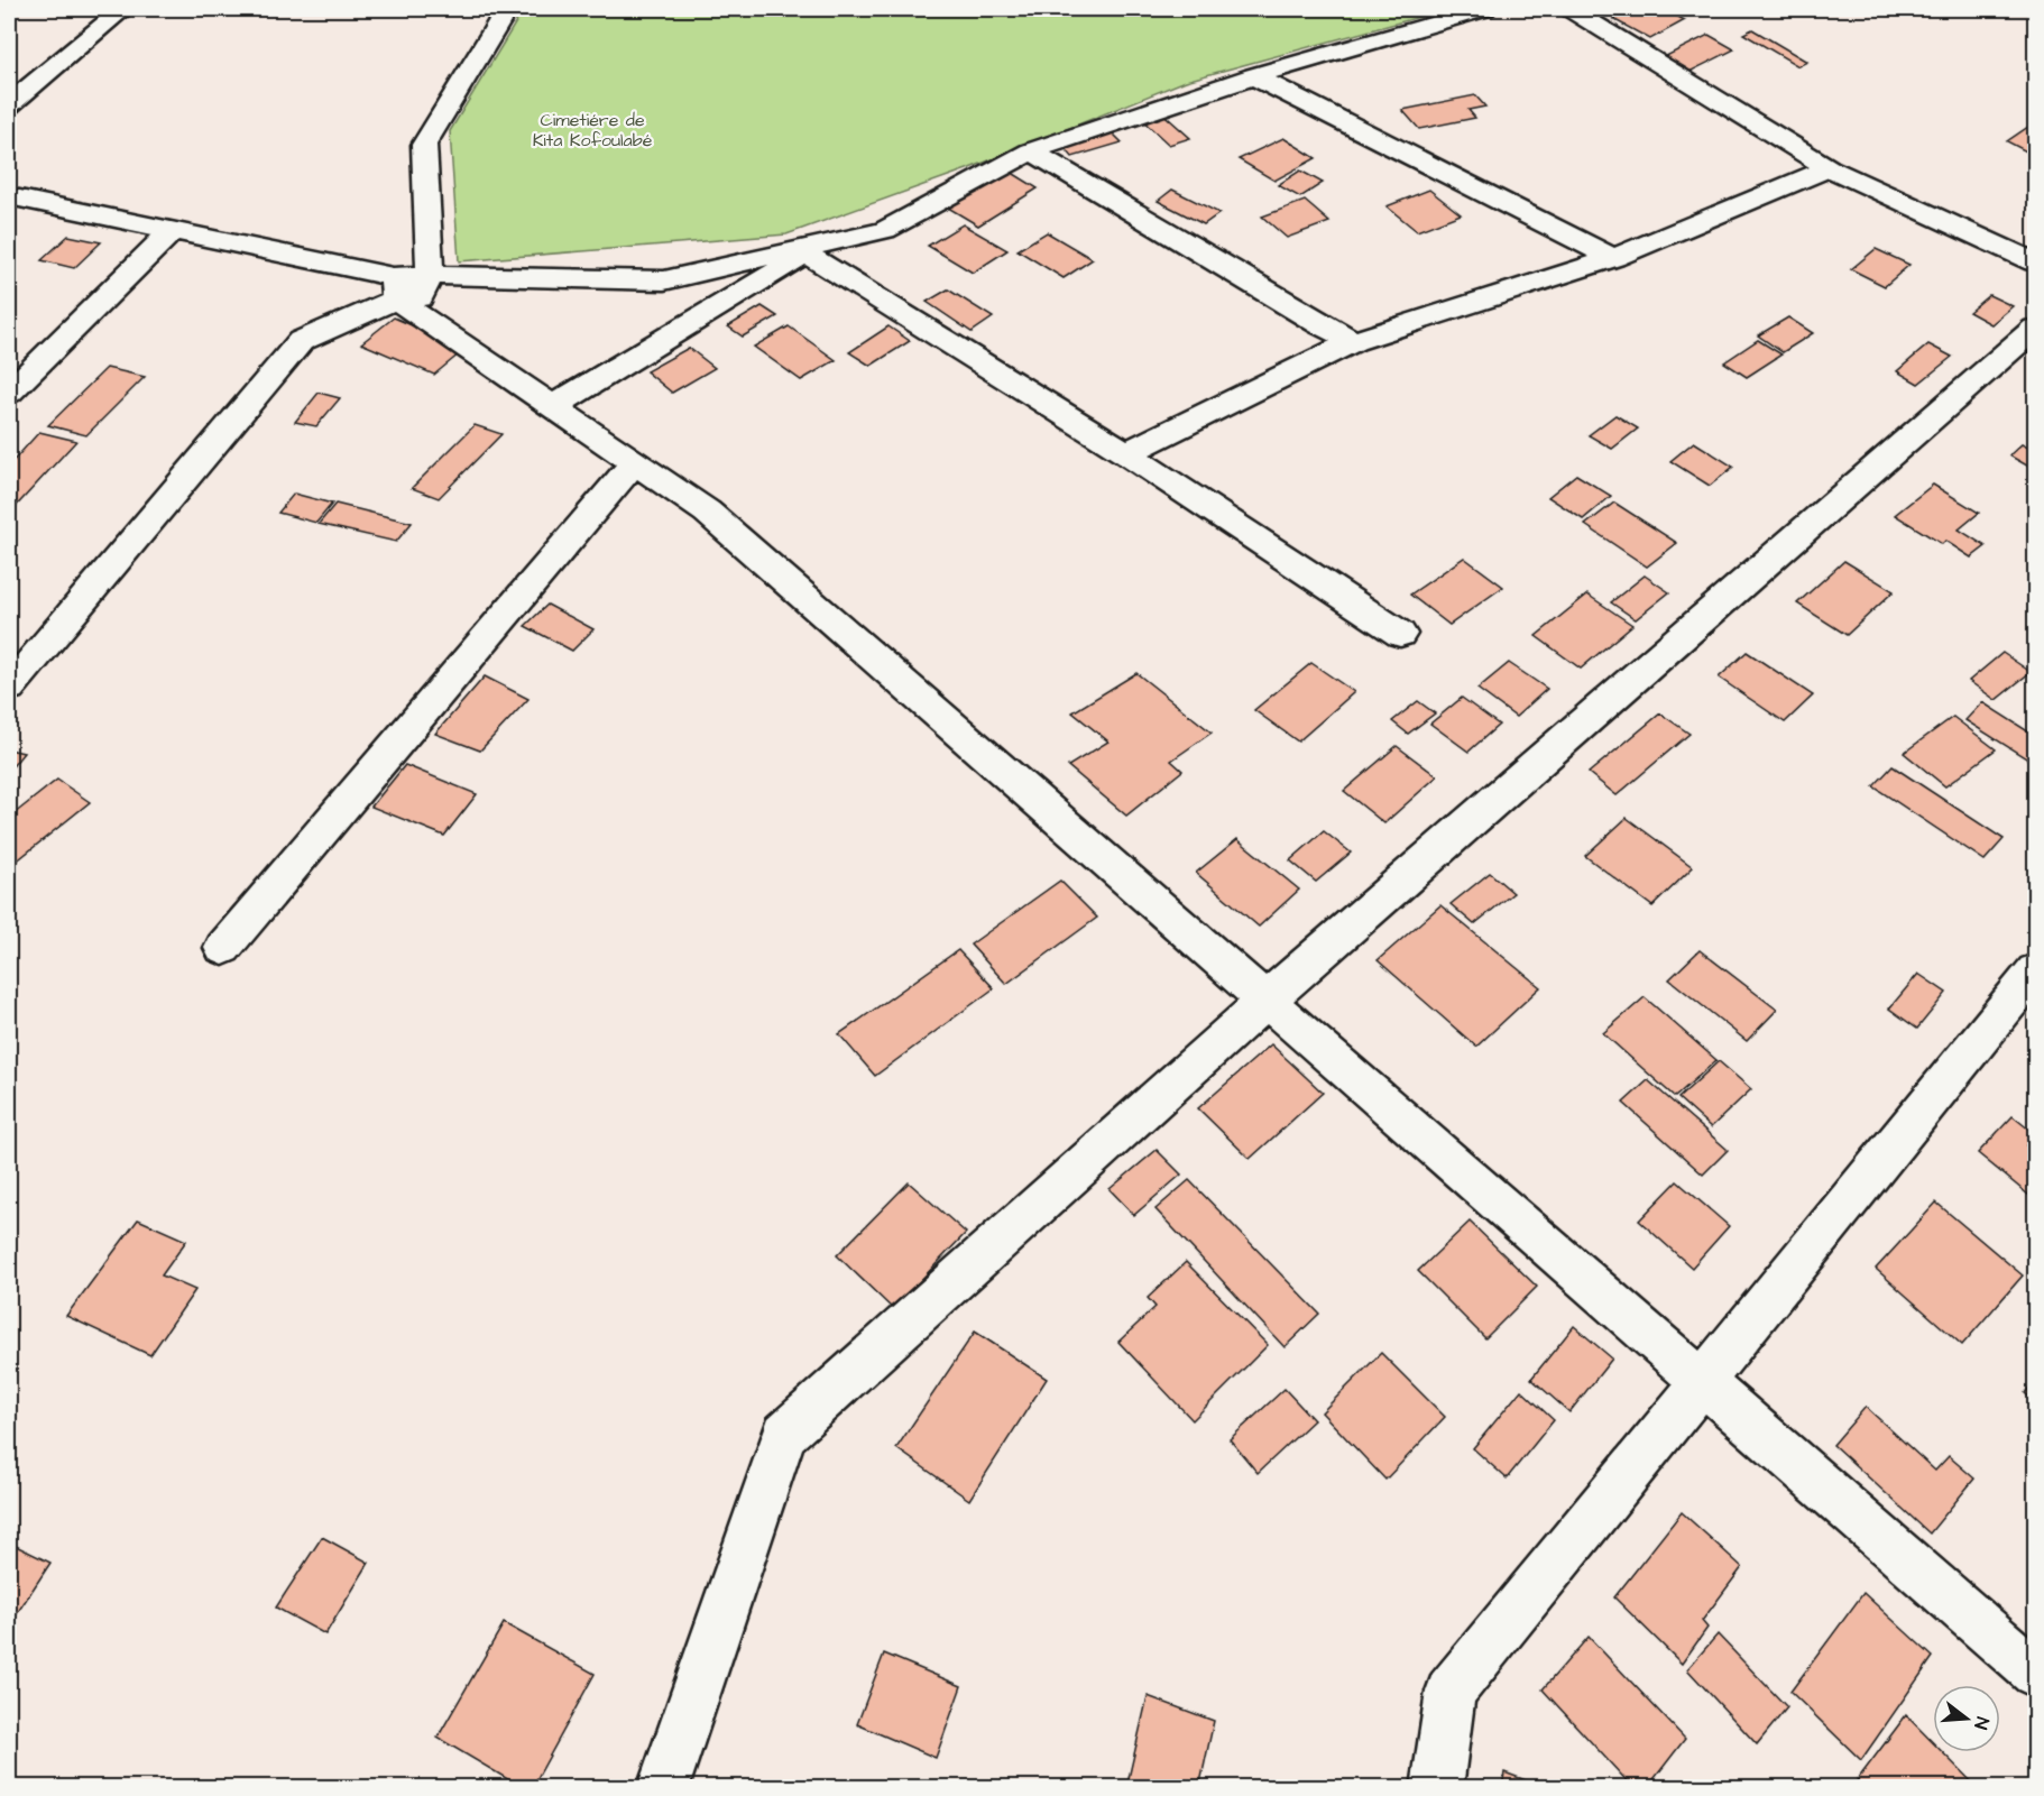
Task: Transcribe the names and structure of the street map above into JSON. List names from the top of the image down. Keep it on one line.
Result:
{"parks":["Cimetiére de Kita Kofoulabé"],"north":"right"}
